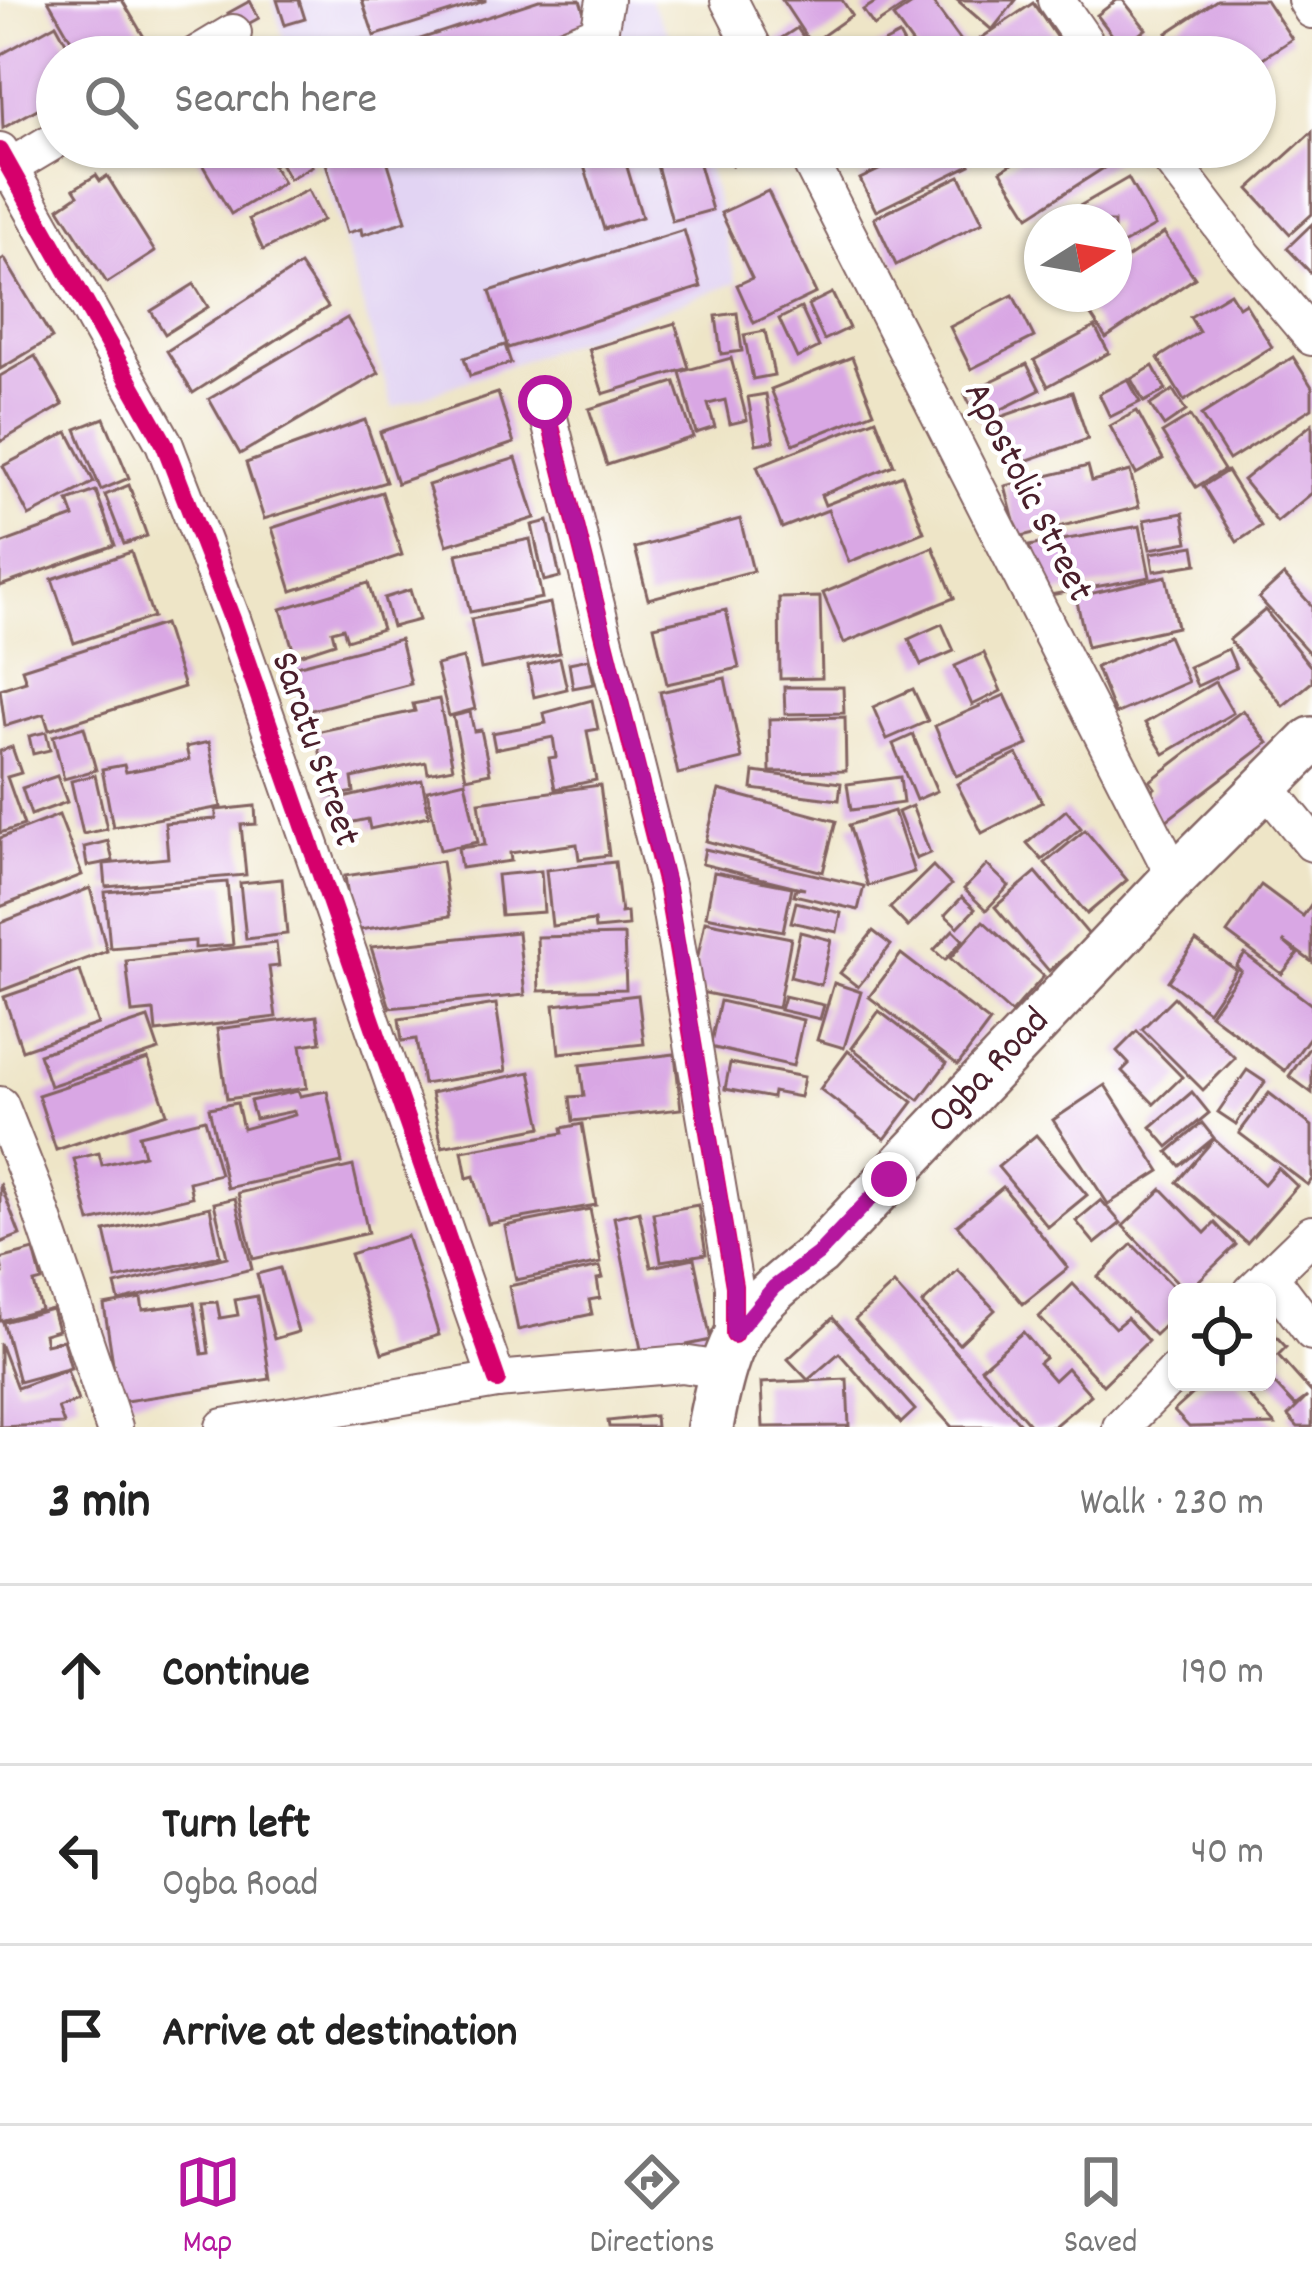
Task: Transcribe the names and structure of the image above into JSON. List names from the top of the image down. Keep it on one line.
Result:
{"streets":{"main road":["Ogba Road"],"street":["Apostolic Street","Saratu Street"]},"crossings":[["Apostolic Street","Ogba Road"]],"north":"right","page":{"search":"Search here","heading":["3 min","Walk · 230 m"],"list":[["Continue","190 m"],["Turn left","Ogba Road","40 m"],"Arrive at destination"],"nav":["Map","Directions","Saved"]}}
